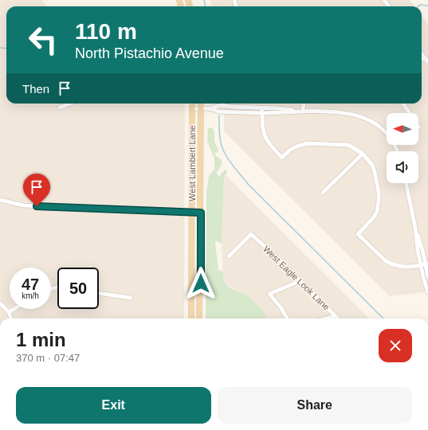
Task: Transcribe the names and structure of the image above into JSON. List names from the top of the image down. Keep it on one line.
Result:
{"streets":{"main road":["West Lambert Lane"],"street":["West Eagle Look Lane"]},"north":"left","page":{"turn":["110 m","North Pistachio Avenue"],"then":"Then","speed":"47 km/h","limit":"50","heading":["1 min","370 m · 07:47"],"buttons":["Exit","Share"]}}
